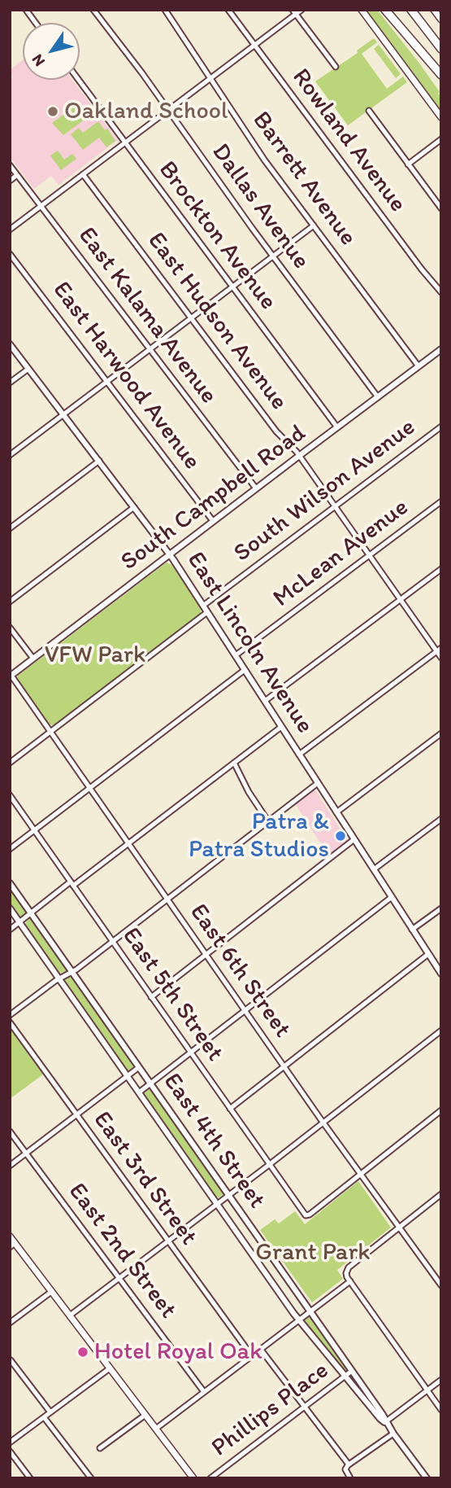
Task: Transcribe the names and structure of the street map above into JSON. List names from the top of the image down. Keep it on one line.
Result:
{"streets":{"street":["Rowland Avenue","Barrett Avenue","Dallas Avenue","Brockton Avenue","East Kalama Avenue","East Hudson Avenue","East Harwood Avenue","South Wilson Avenue","South Campbell Road","McLean Avenue","East Lincoln Avenue","East 6th Street","East 5th Street","East 4th Street","East 3rd Street","East 2nd Street","Phillips Place"]},"crossings":[["Barrett Avenue","South Campbell Road"],["Dallas Avenue","South Campbell Road"],["Brockton Avenue","South Campbell Road"],["East Kalama Avenue","South Campbell Road"],["East Hudson Avenue","South Wilson Avenue"],["East Hudson Avenue","South Campbell Road"],["East Hudson Avenue","McLean Avenue"],["East Harwood Avenue","South Campbell Road"],["South Wilson Avenue","East Lincoln Avenue"],["South Campbell Road","East Lincoln Avenue"],["South Campbell Road","East 6th Street"],["McLean Avenue","East Lincoln Avenue"],["East 6th Street","East 5th Street"],["East 4th Street","Phillips Place"]],"parks":["VFW Park","Grant Park"],"places":["Oakland School","Patra & Patra Studios","Hotel Royal Oak"],"north":"bottom left"}
